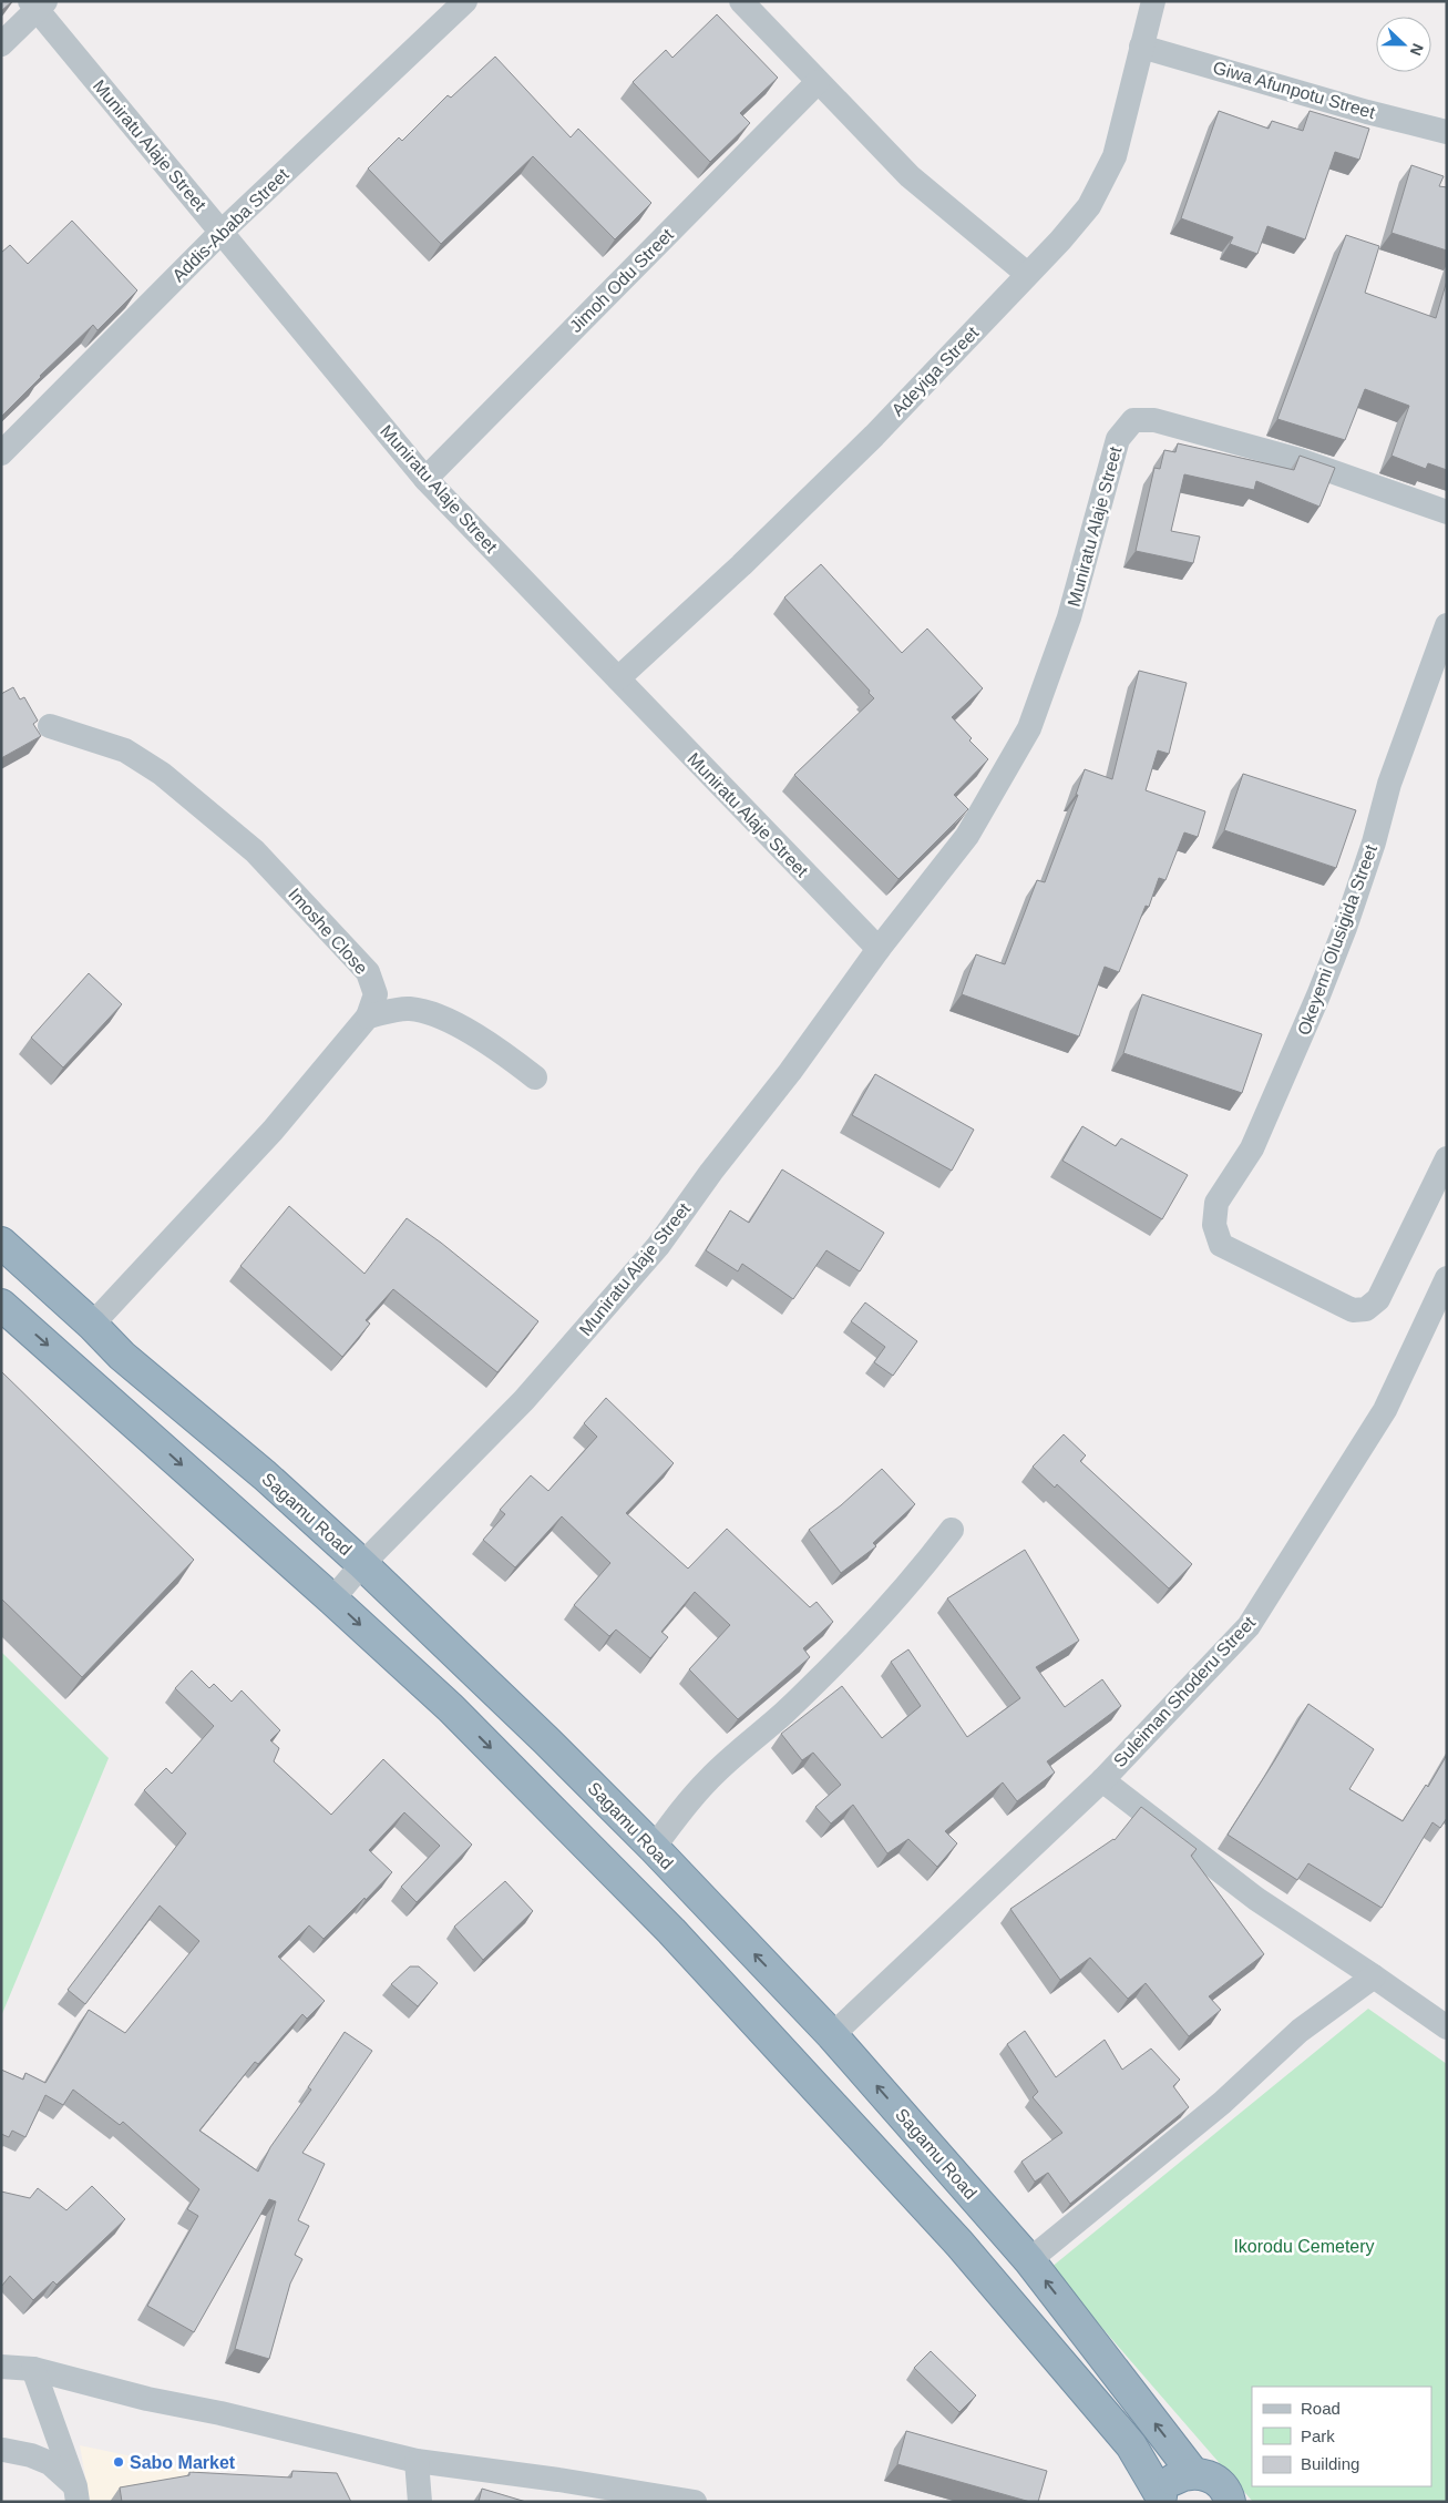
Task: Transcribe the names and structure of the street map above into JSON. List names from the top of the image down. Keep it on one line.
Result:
{"streets":{"highway":["Sagamu Road"],"street":["Giwa Afunpotu Street","Muniratu Alaje Street","Addis-Ababa Street","Jimoh Odu Street","Adeyiga Street","Imoshe Close","Okeyemi Olusigida Street","Suleiman Shoderu Street"]},"crossings":[["Giwa Afunpotu Street","Adeyiga Street"],["Muniratu Alaje Street","Addis-Ababa Street"],["Muniratu Alaje Street","Jimoh Odu Street"],["Muniratu Alaje Street","Adeyiga Street"],["Muniratu Alaje Street","Sagamu Road"],["Imoshe Close","Sagamu Road"],["Sagamu Road","Suleiman Shoderu Street"]],"parks":["Ikorodu Cemetery"],"places":["Sabo Market"],"legend":["Road","Park","Building"],"north":"right"}
